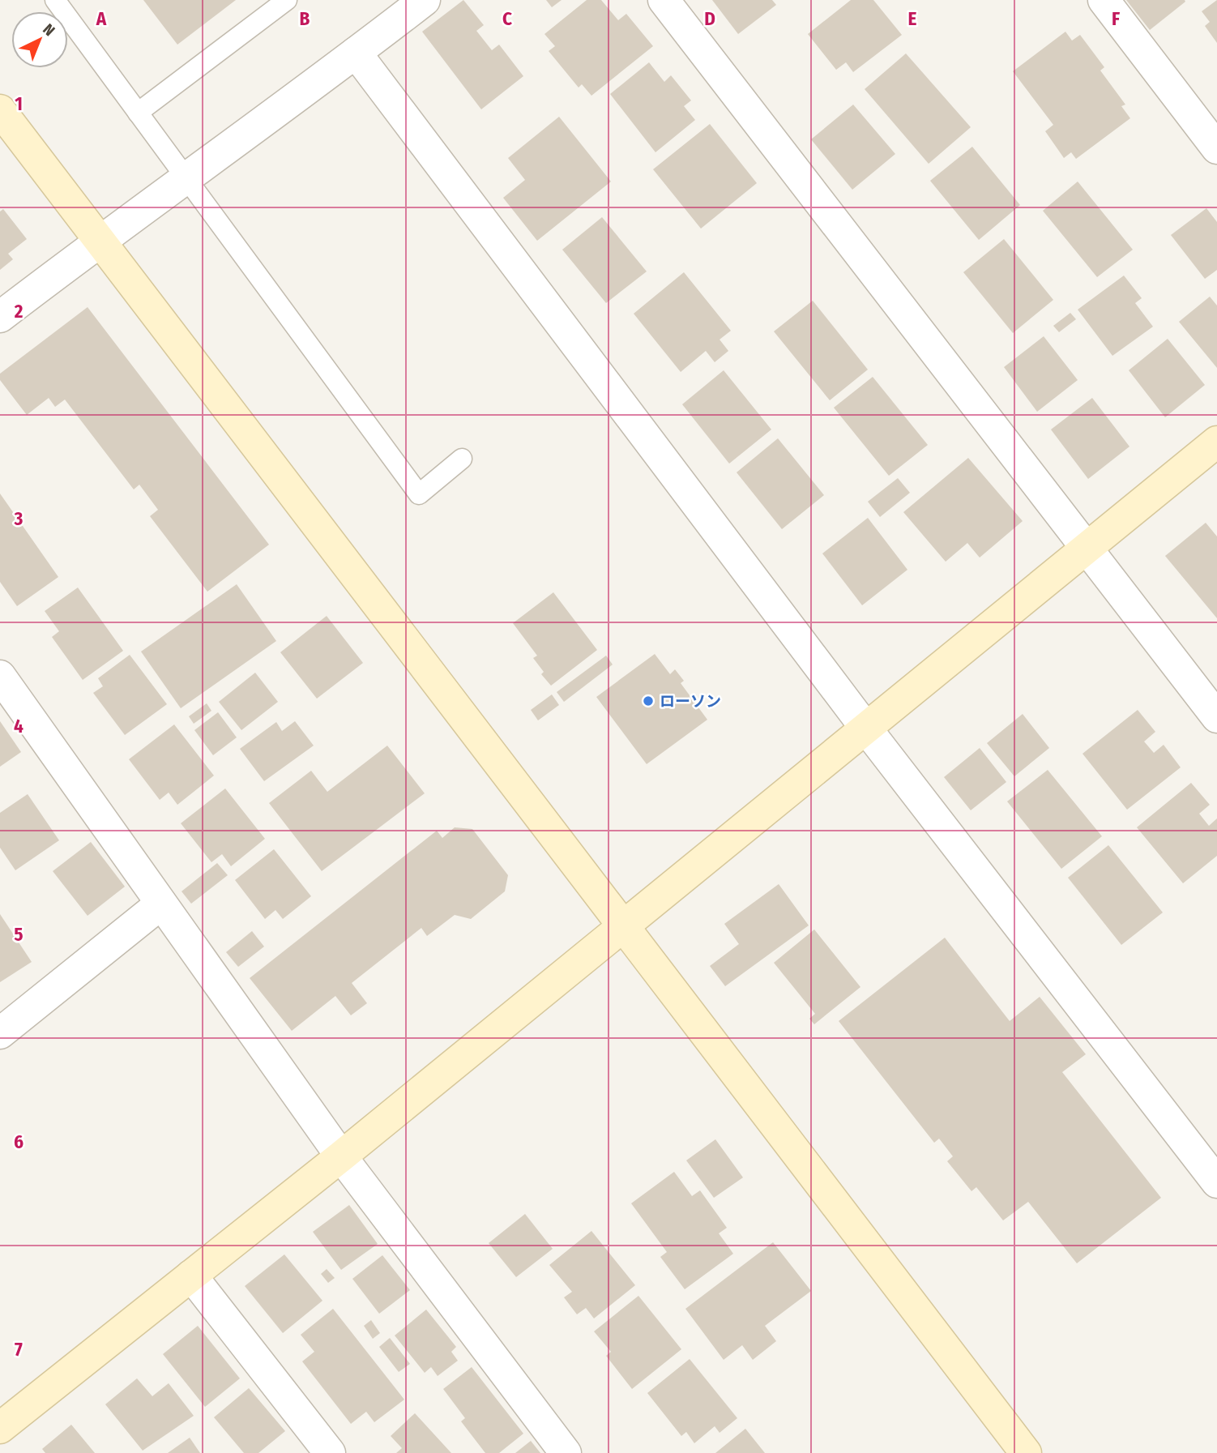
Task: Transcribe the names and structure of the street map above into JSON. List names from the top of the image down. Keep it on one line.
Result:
{"places":["ローソン"],"north":"top right","grid":{"columns":["A","B","C","D","E","F"],"rows":["1","2","3","4","5","6","7"]}}
